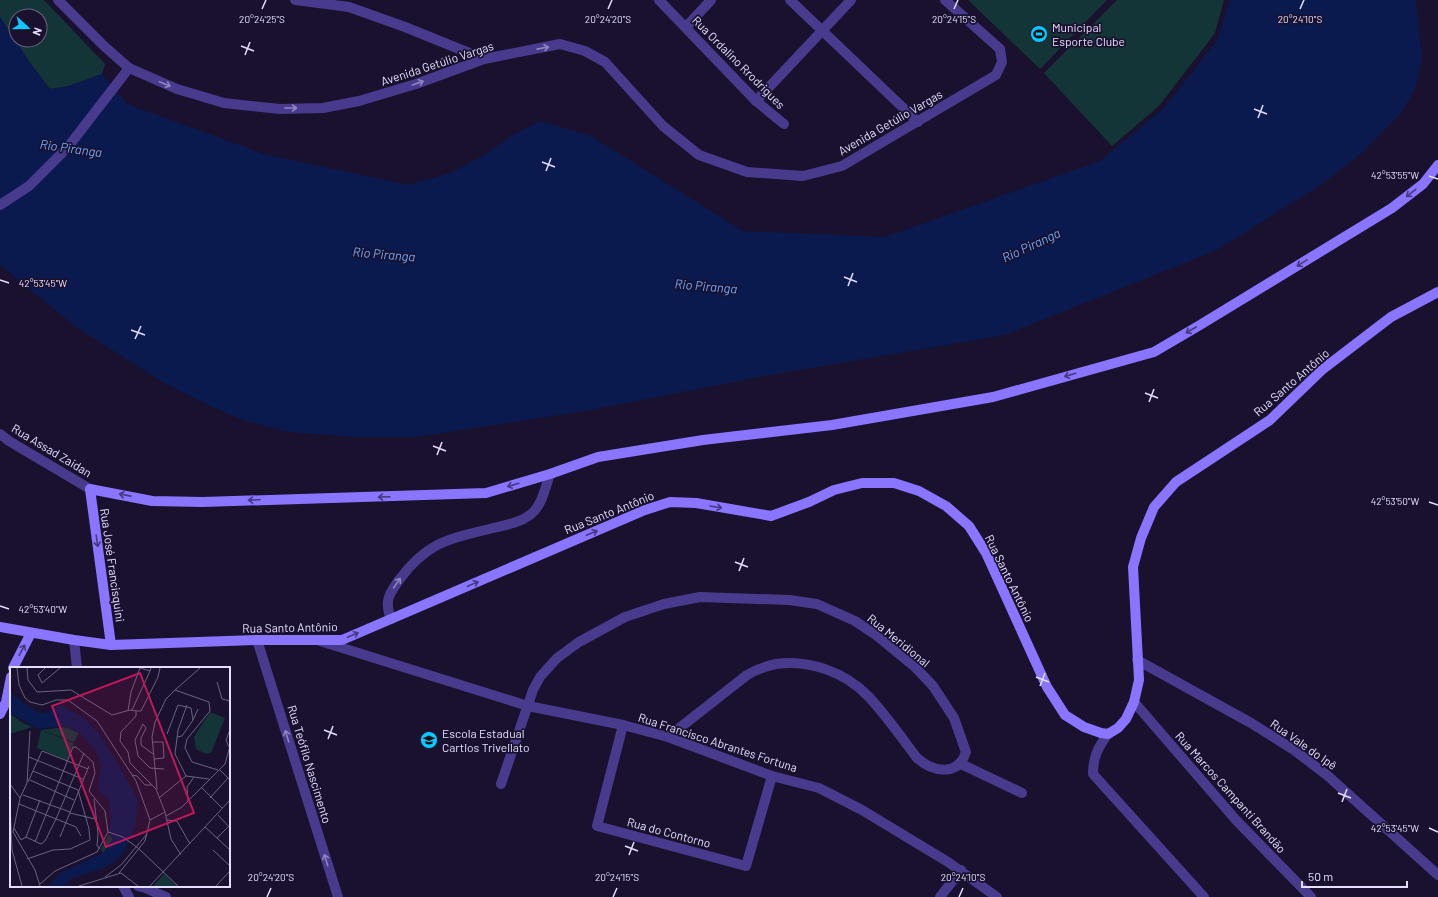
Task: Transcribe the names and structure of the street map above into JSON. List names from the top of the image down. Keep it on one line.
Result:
{"streets":{"main road":["Rua Santo Antônio","Rua José Francisquini"],"street":["Rua Ordalino Rrodrigues","Avenida Getúlio Vargas","Rua Assad Zaidan","Rua Meridional","Rua Francisco Abrantes Fortuna","Rua Vale do Ipê","Rua Teófilo Nascimento","Rua Marcos Campanti Brandão","Rua do Contorno"]},"crossings":[["Rua Santo Antônio","Rua José Francisquini"],["Rua Santo Antônio","Rua Francisco Abrantes Fortuna"],["Rua Santo Antônio","Rua Vale do Ipê"],["Rua Santo Antônio","Rua Teófilo Nascimento"],["Rua Santo Antônio","Rua Marcos Campanti Brandão"],["Rua Assad Zaidan","Rua José Francisquini"],["Rua Meridional","Rua Francisco Abrantes Fortuna"],["Rua Francisco Abrantes Fortuna","Rua do Contorno"]],"one_way":["Avenida Getúlio Vargas","Rua Santo Antônio","Rua José Francisquini","Rua Teófilo Nascimento"],"water":["Rio Piranga"],"places":{"sports":["Municipal Esporte Clube"],"school or university":["Escola Estadual Cartlos Trivellato"]},"scale_bar":"50 m","north":"right","coordinates":["20°24'25\"S","20°24'20\"S","20°24'15\"S","20°24'10\"S","42°53'55\"W","42°53'45\"W","42°53'50\"W","42°53'40\"W"]}
